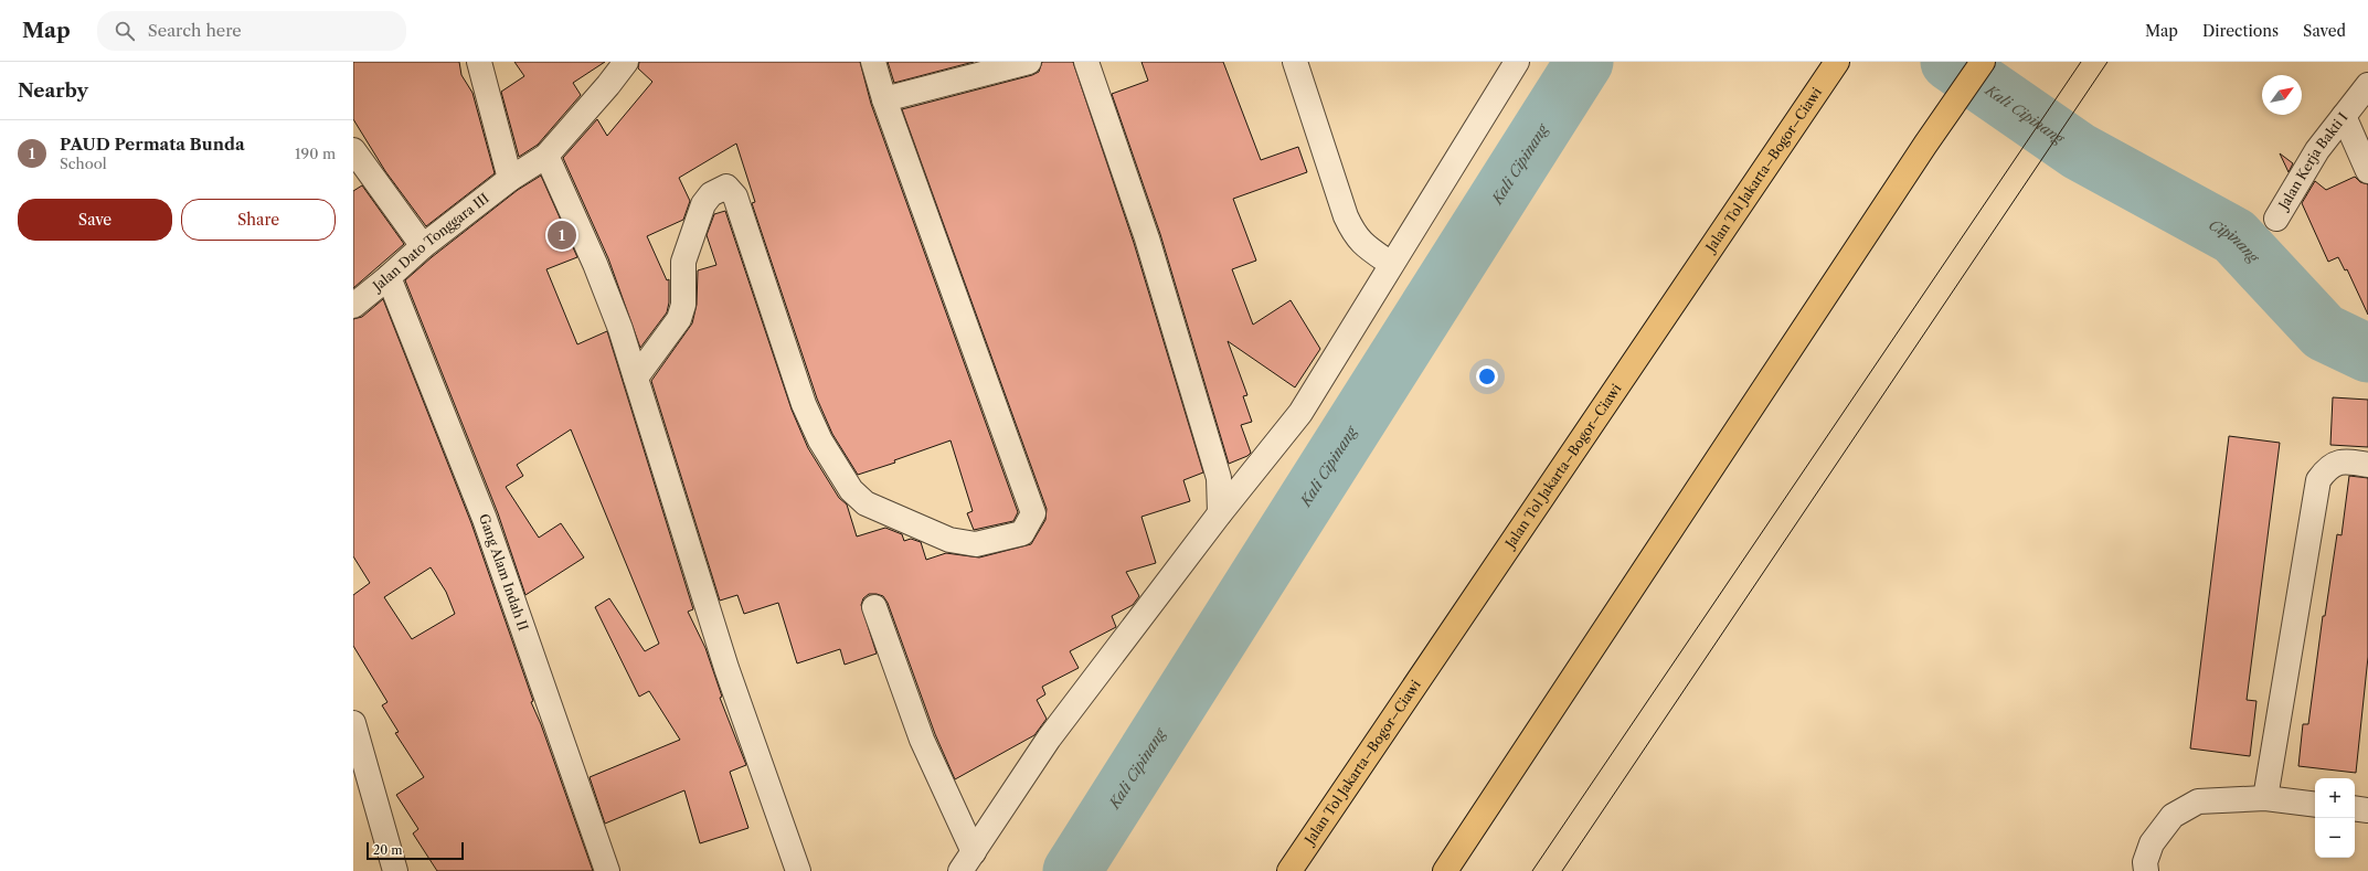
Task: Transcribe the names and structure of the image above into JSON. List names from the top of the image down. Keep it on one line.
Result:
{"streets":{"highway":["Jalan Tol Jakarta–Bogor–Ciawi"],"street":["Jalan Kerja Bakti I","Jalan Dato Tonggara III","Gang Alam Indah II"]},"crossings":[["Jalan Dato Tonggara III","Gang Alam Indah II"]],"water":["Kali Cipinang","Cipinang"],"scale_bar":"20 m","north":"top right","page":{"header":"Map","search":"Search here","nav":["Map","Directions","Saved"],"heading":"Nearby","list":[{"mark":"1","name":"PAUD Permata Bunda","note":"School","value":"190 m"}],"buttons":["Save","Share"],"pins":"1","map_buttons":["+","−"],"scale":"20 m"}}
